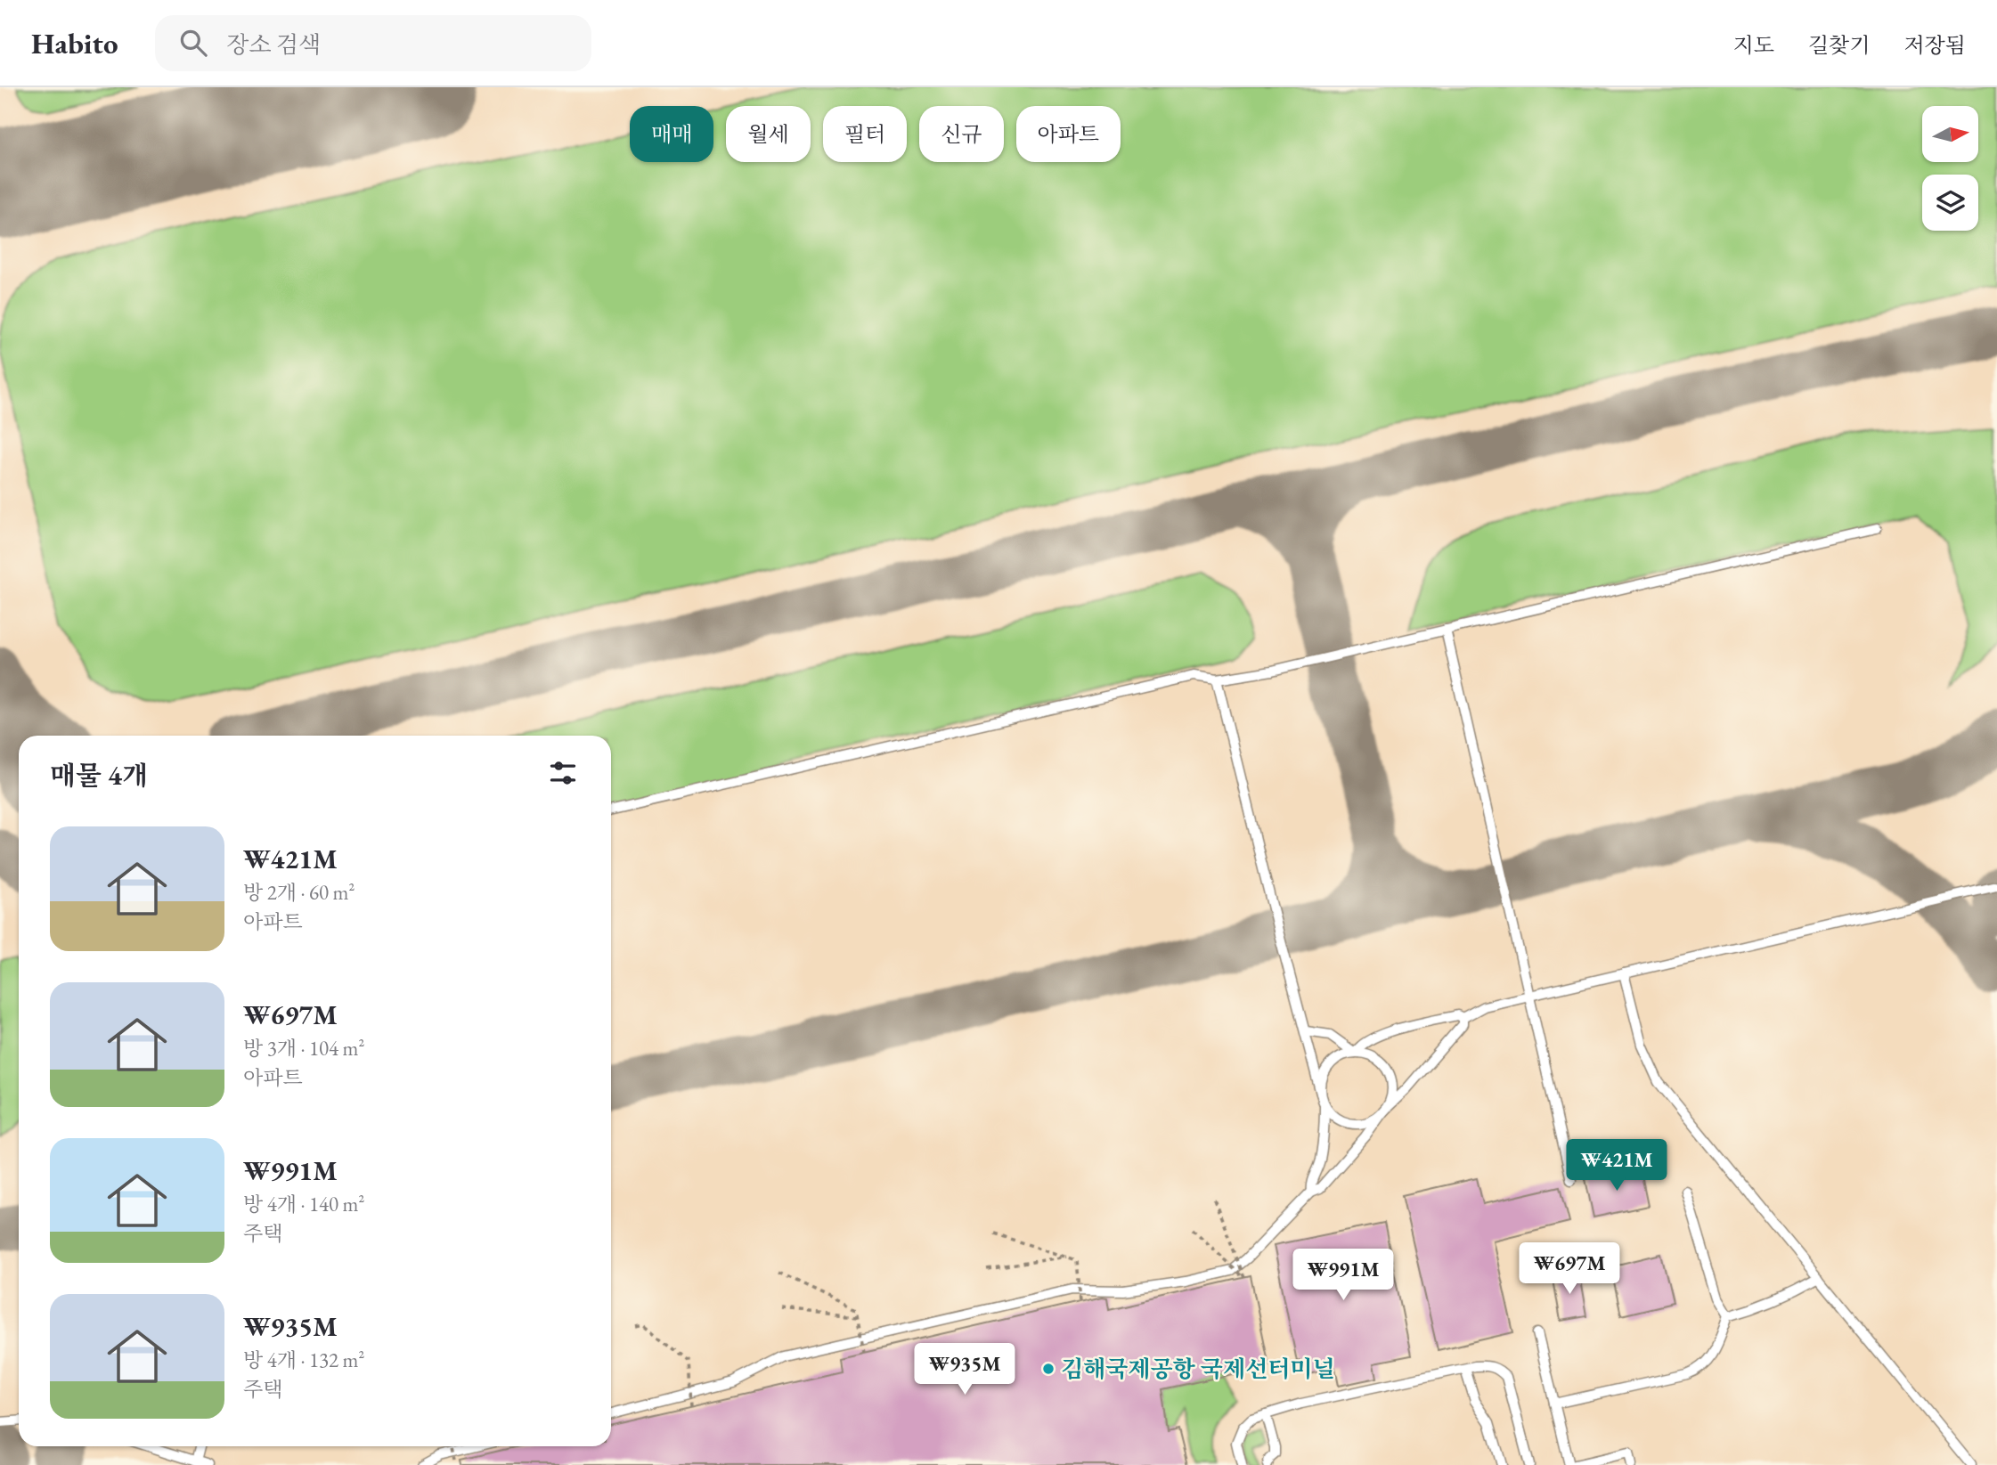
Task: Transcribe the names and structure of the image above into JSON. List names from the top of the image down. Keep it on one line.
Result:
{"places":["김해국제공항 국제선터미널"],"north":"right","page":{"header":"Habito","search":"장소 검색","nav":["지도","길찾기","저장됨"],"chip":["매매","월세","필터","신규","아파트"],"heading":"매물 4개","list":[{"name":"₩421M","note":"방 2개 · 60 m² · 아파트"},{"name":"₩697M","note":"방 3개 · 104 m² · 아파트"},{"name":"₩991M","note":"방 4개 · 140 m² · 주택"},{"name":"₩935M","note":"방 4개 · 132 m² · 주택"}],"price":["₩421M","₩697M","₩991M","₩935M"]}}
